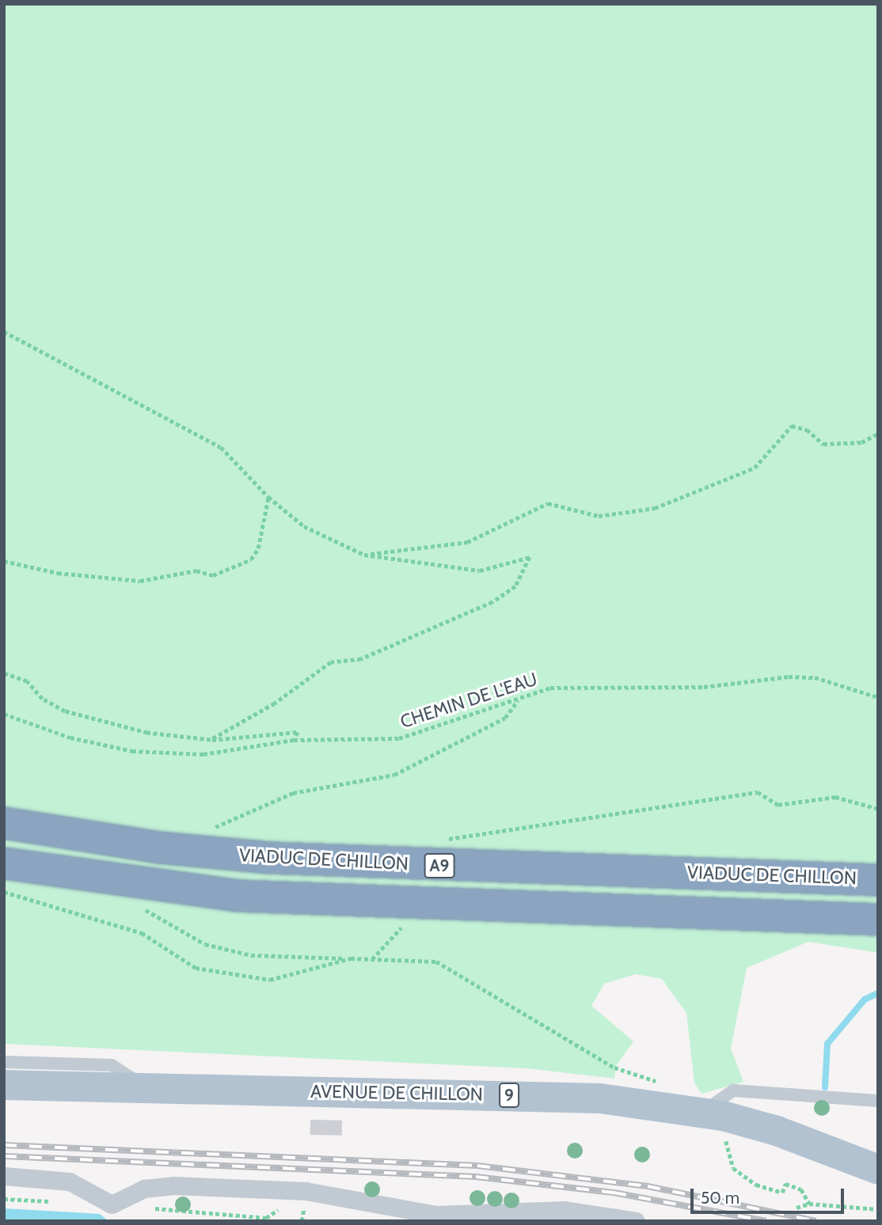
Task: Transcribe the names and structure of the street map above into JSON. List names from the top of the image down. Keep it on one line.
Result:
{"streets":{"highway":["VIADUC DE CHILLON","A9"],"main road":["AVENUE DE CHILLON","9"],"path":["CHEMIN DE L'EAU"]},"scale_bar":"50 m"}
